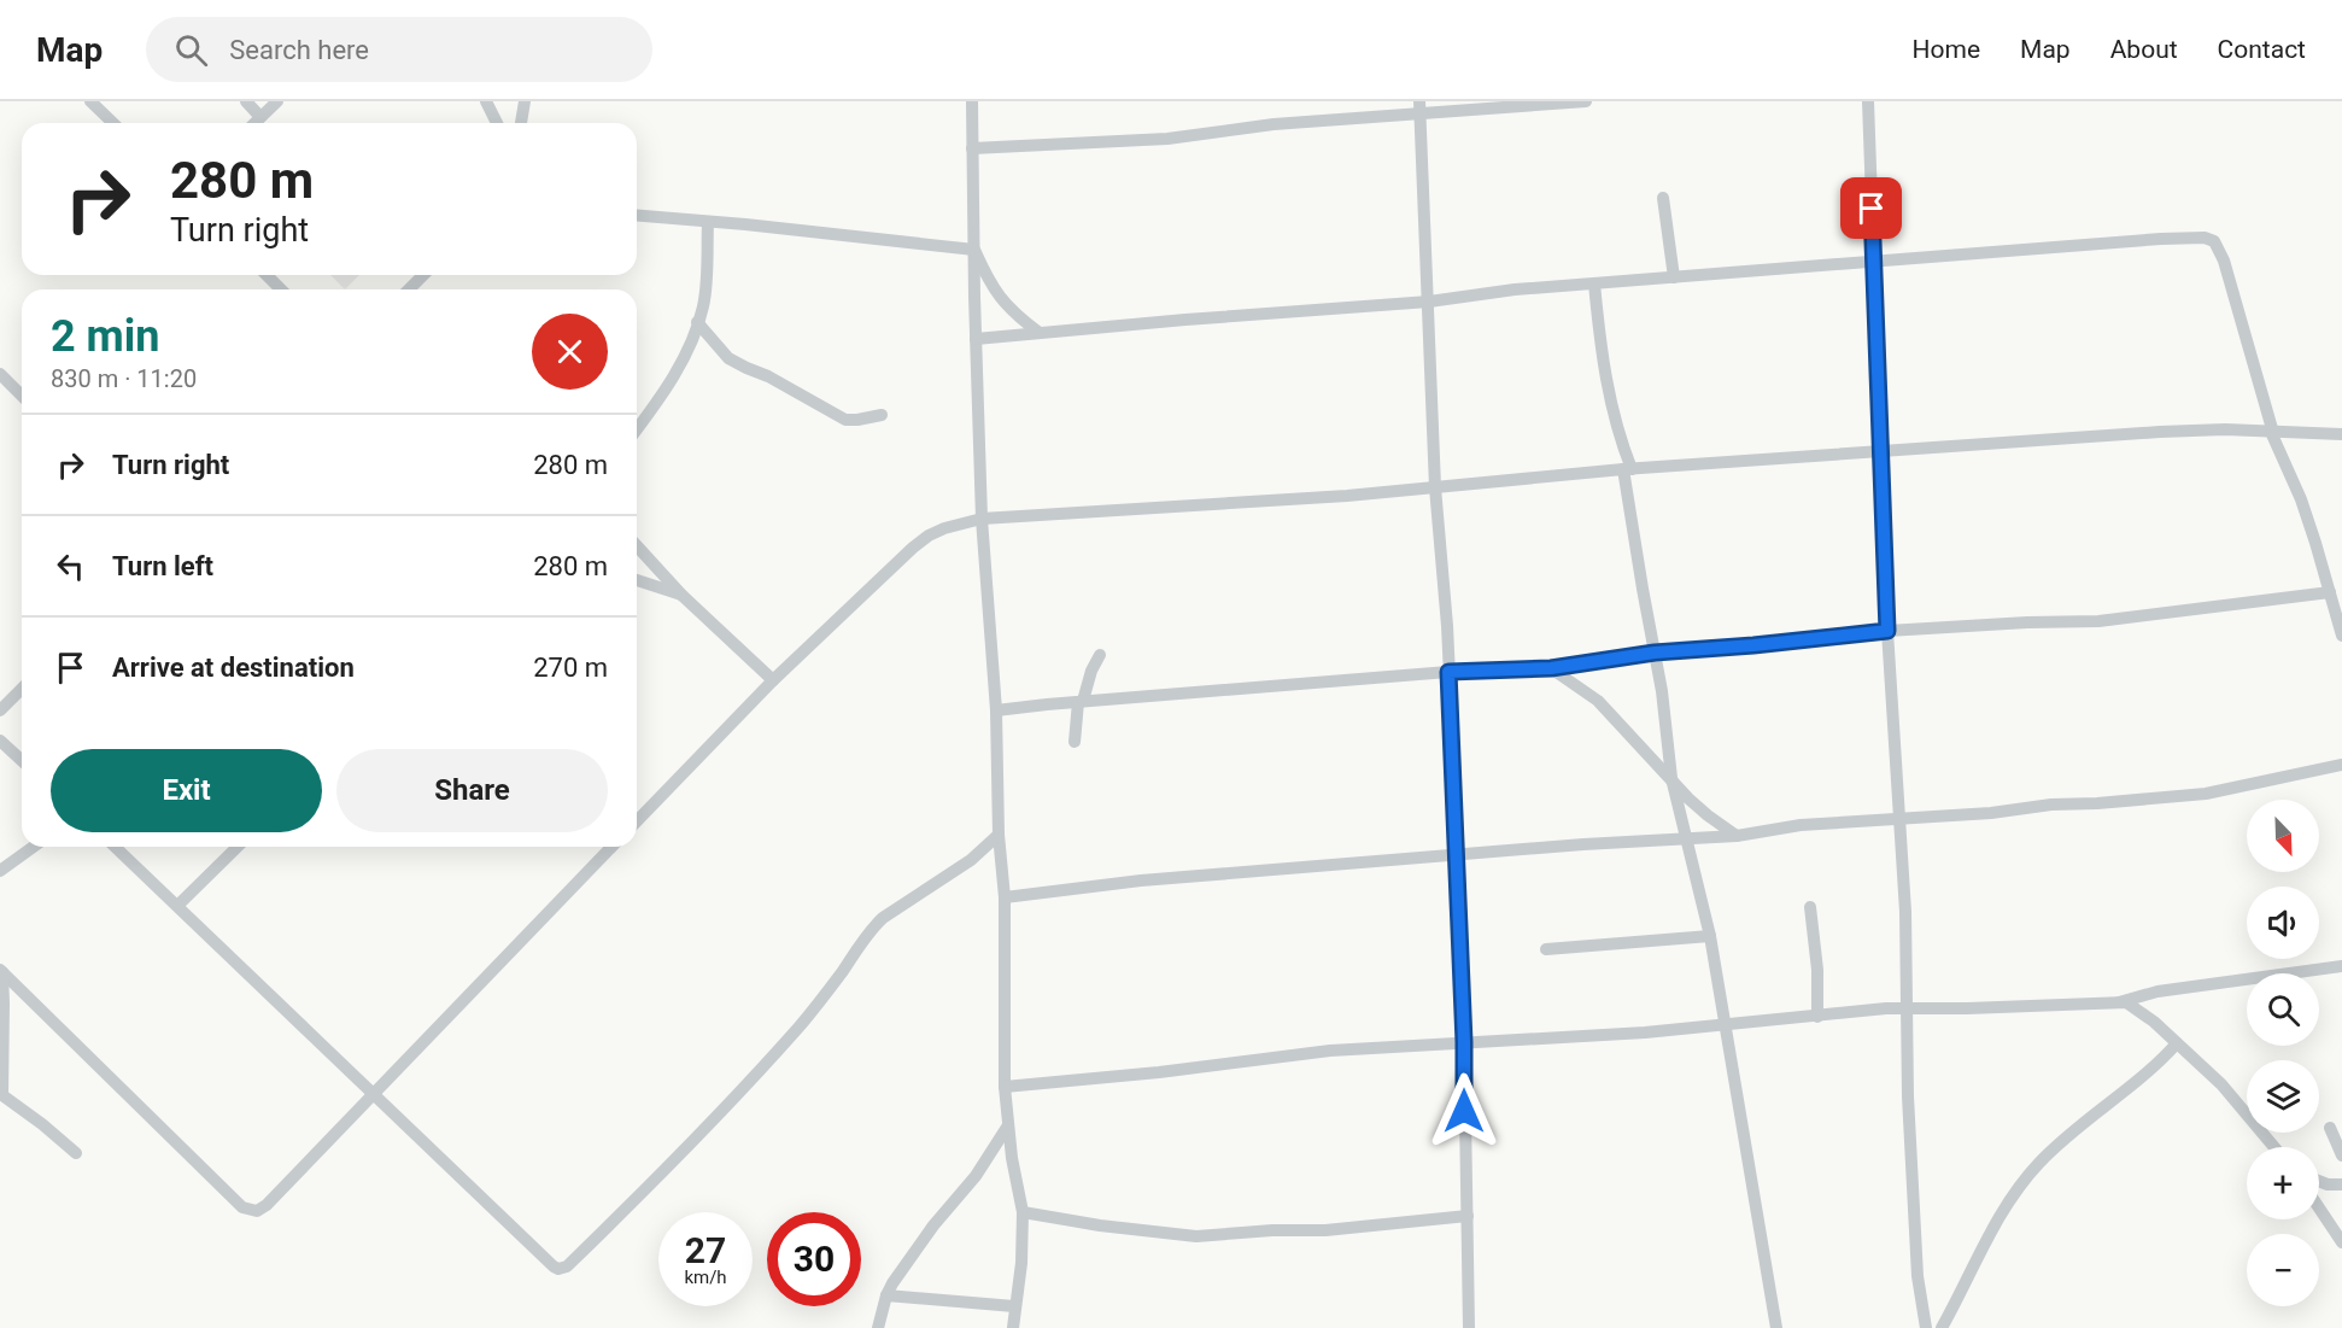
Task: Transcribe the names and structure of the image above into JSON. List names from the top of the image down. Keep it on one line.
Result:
{"north":"bottom right","page":{"header":"Map","search":"Search here","nav":["Home","Map","About","Contact"],"turn":["280 m","Turn right"],"heading":["2 min","830 m · 11:20"],"list":[{"name":"Turn right","value":"280 m"},{"name":"Turn left","value":"280 m"},{"name":"Arrive at destination","value":"270 m"}],"buttons":["Exit","Share"],"map_buttons":["+","−"],"speed":"27 km/h","limit":"30"}}
